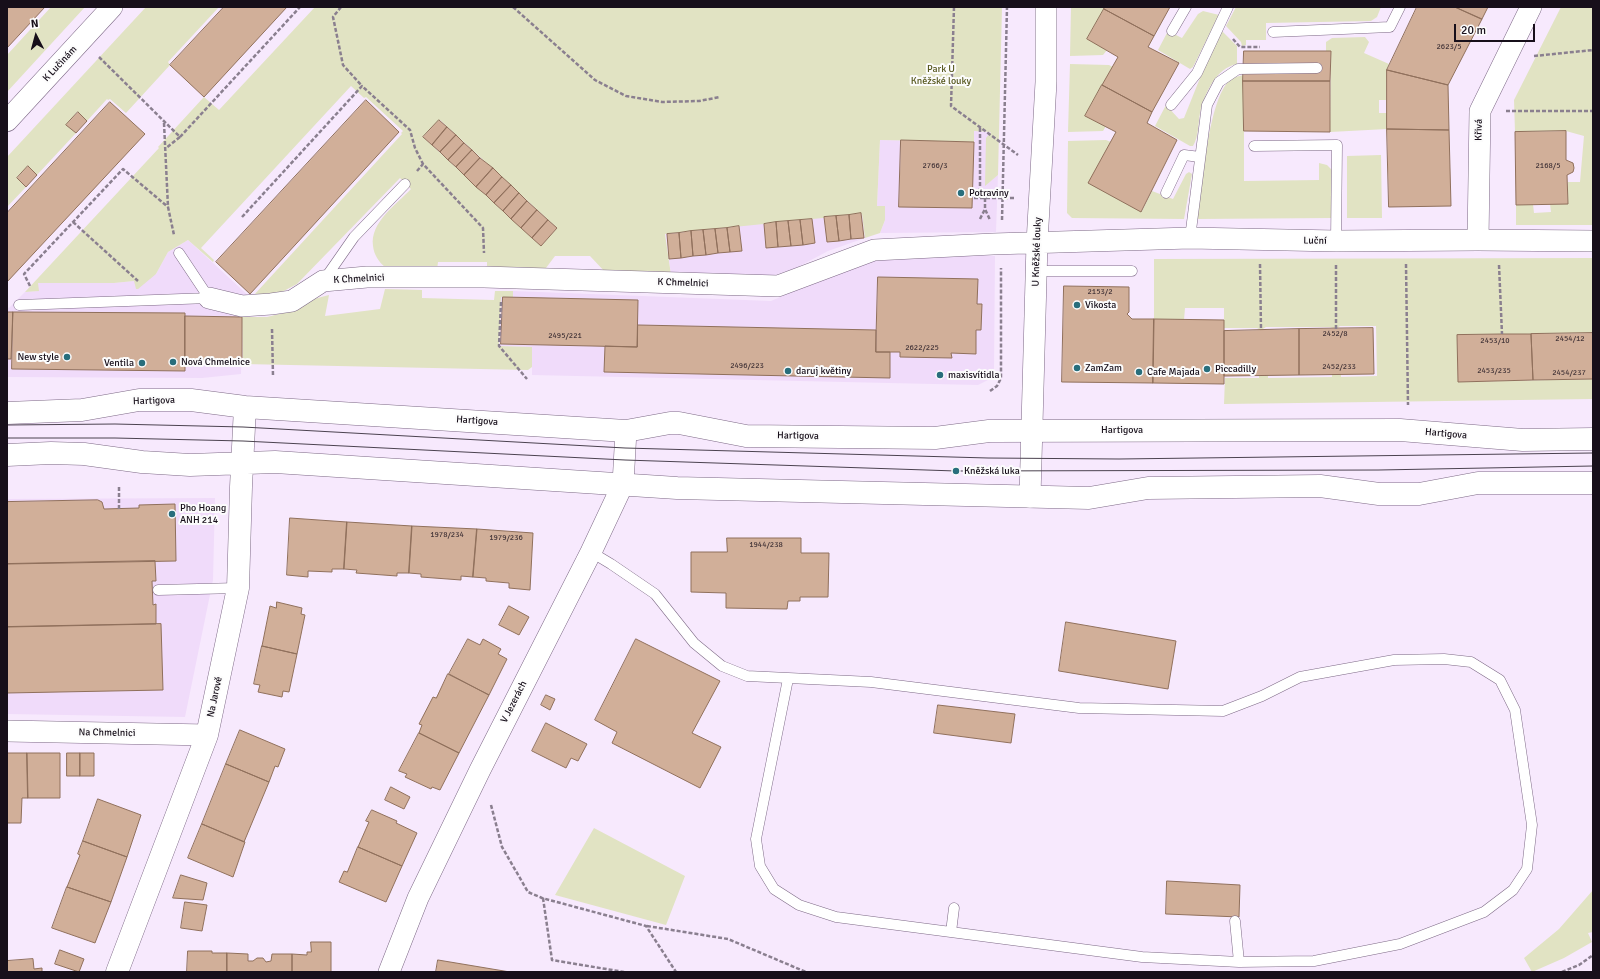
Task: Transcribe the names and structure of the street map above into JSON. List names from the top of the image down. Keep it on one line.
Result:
{"streets":{"main road":["Hartigova","Na Jarově"],"street":["K Lučinám","Křivá","Luční","U Kněžské louky","K Chmelnici","V Jezerách","Na Chmelnici"]},"crossings":[["Křivá","Luční"],["Luční","U Kněžské louky"],["Luční","K Chmelnici"],["U Kněžské louky","K Chmelnici"],["U Kněžské louky","Hartigova"],["Hartigova","Na Jarově"],["Hartigova","V Jezerách"],["Na Jarově","Na Chmelnici"]],"parks":["Park U Kněžské louky"],"places":["Potraviny","Vikosta","New style","Nová Chmelnice","Ventila","ZamZam","Piccadilly","daruj květiny","Cafe Majada","maxisvítidla","Kněžská luka","Pho Hoang ANH 214"],"house_numbers":["2623/5","2766/3","2168/5","2153/2","2452/8","2495/221","2454/12","2453/10","2622/225","2496/223","2452/233","2453/235","2454/237","1978/234","1979/236","1944/238"],"scale_bar":"20 m","north":"top"}
